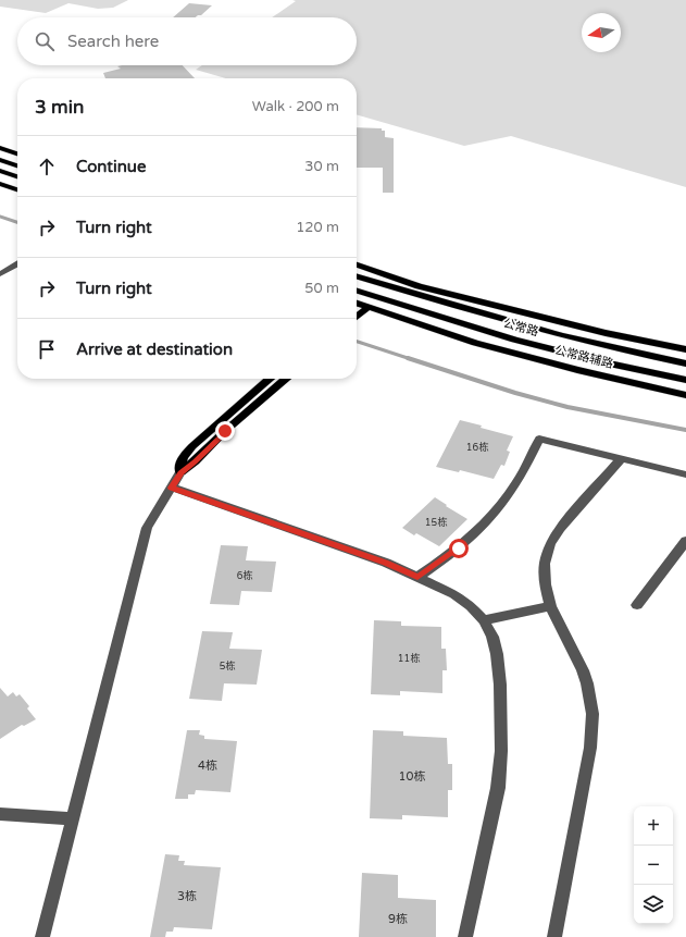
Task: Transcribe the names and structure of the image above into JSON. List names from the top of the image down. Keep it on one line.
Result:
{"streets":{"main road":["公常路","公常路辅路"]},"house_numbers":["16栋","15栋","6栋","11栋","5栋","4栋","10栋","3栋","9栋"],"north":"left","page":{"search":"Search here","heading":["3 min","Walk · 200 m"],"list":[["Continue","30 m"],["Turn right","120 m"],["Turn right","50 m"],"Arrive at destination"],"map_buttons":["+","−"]}}
